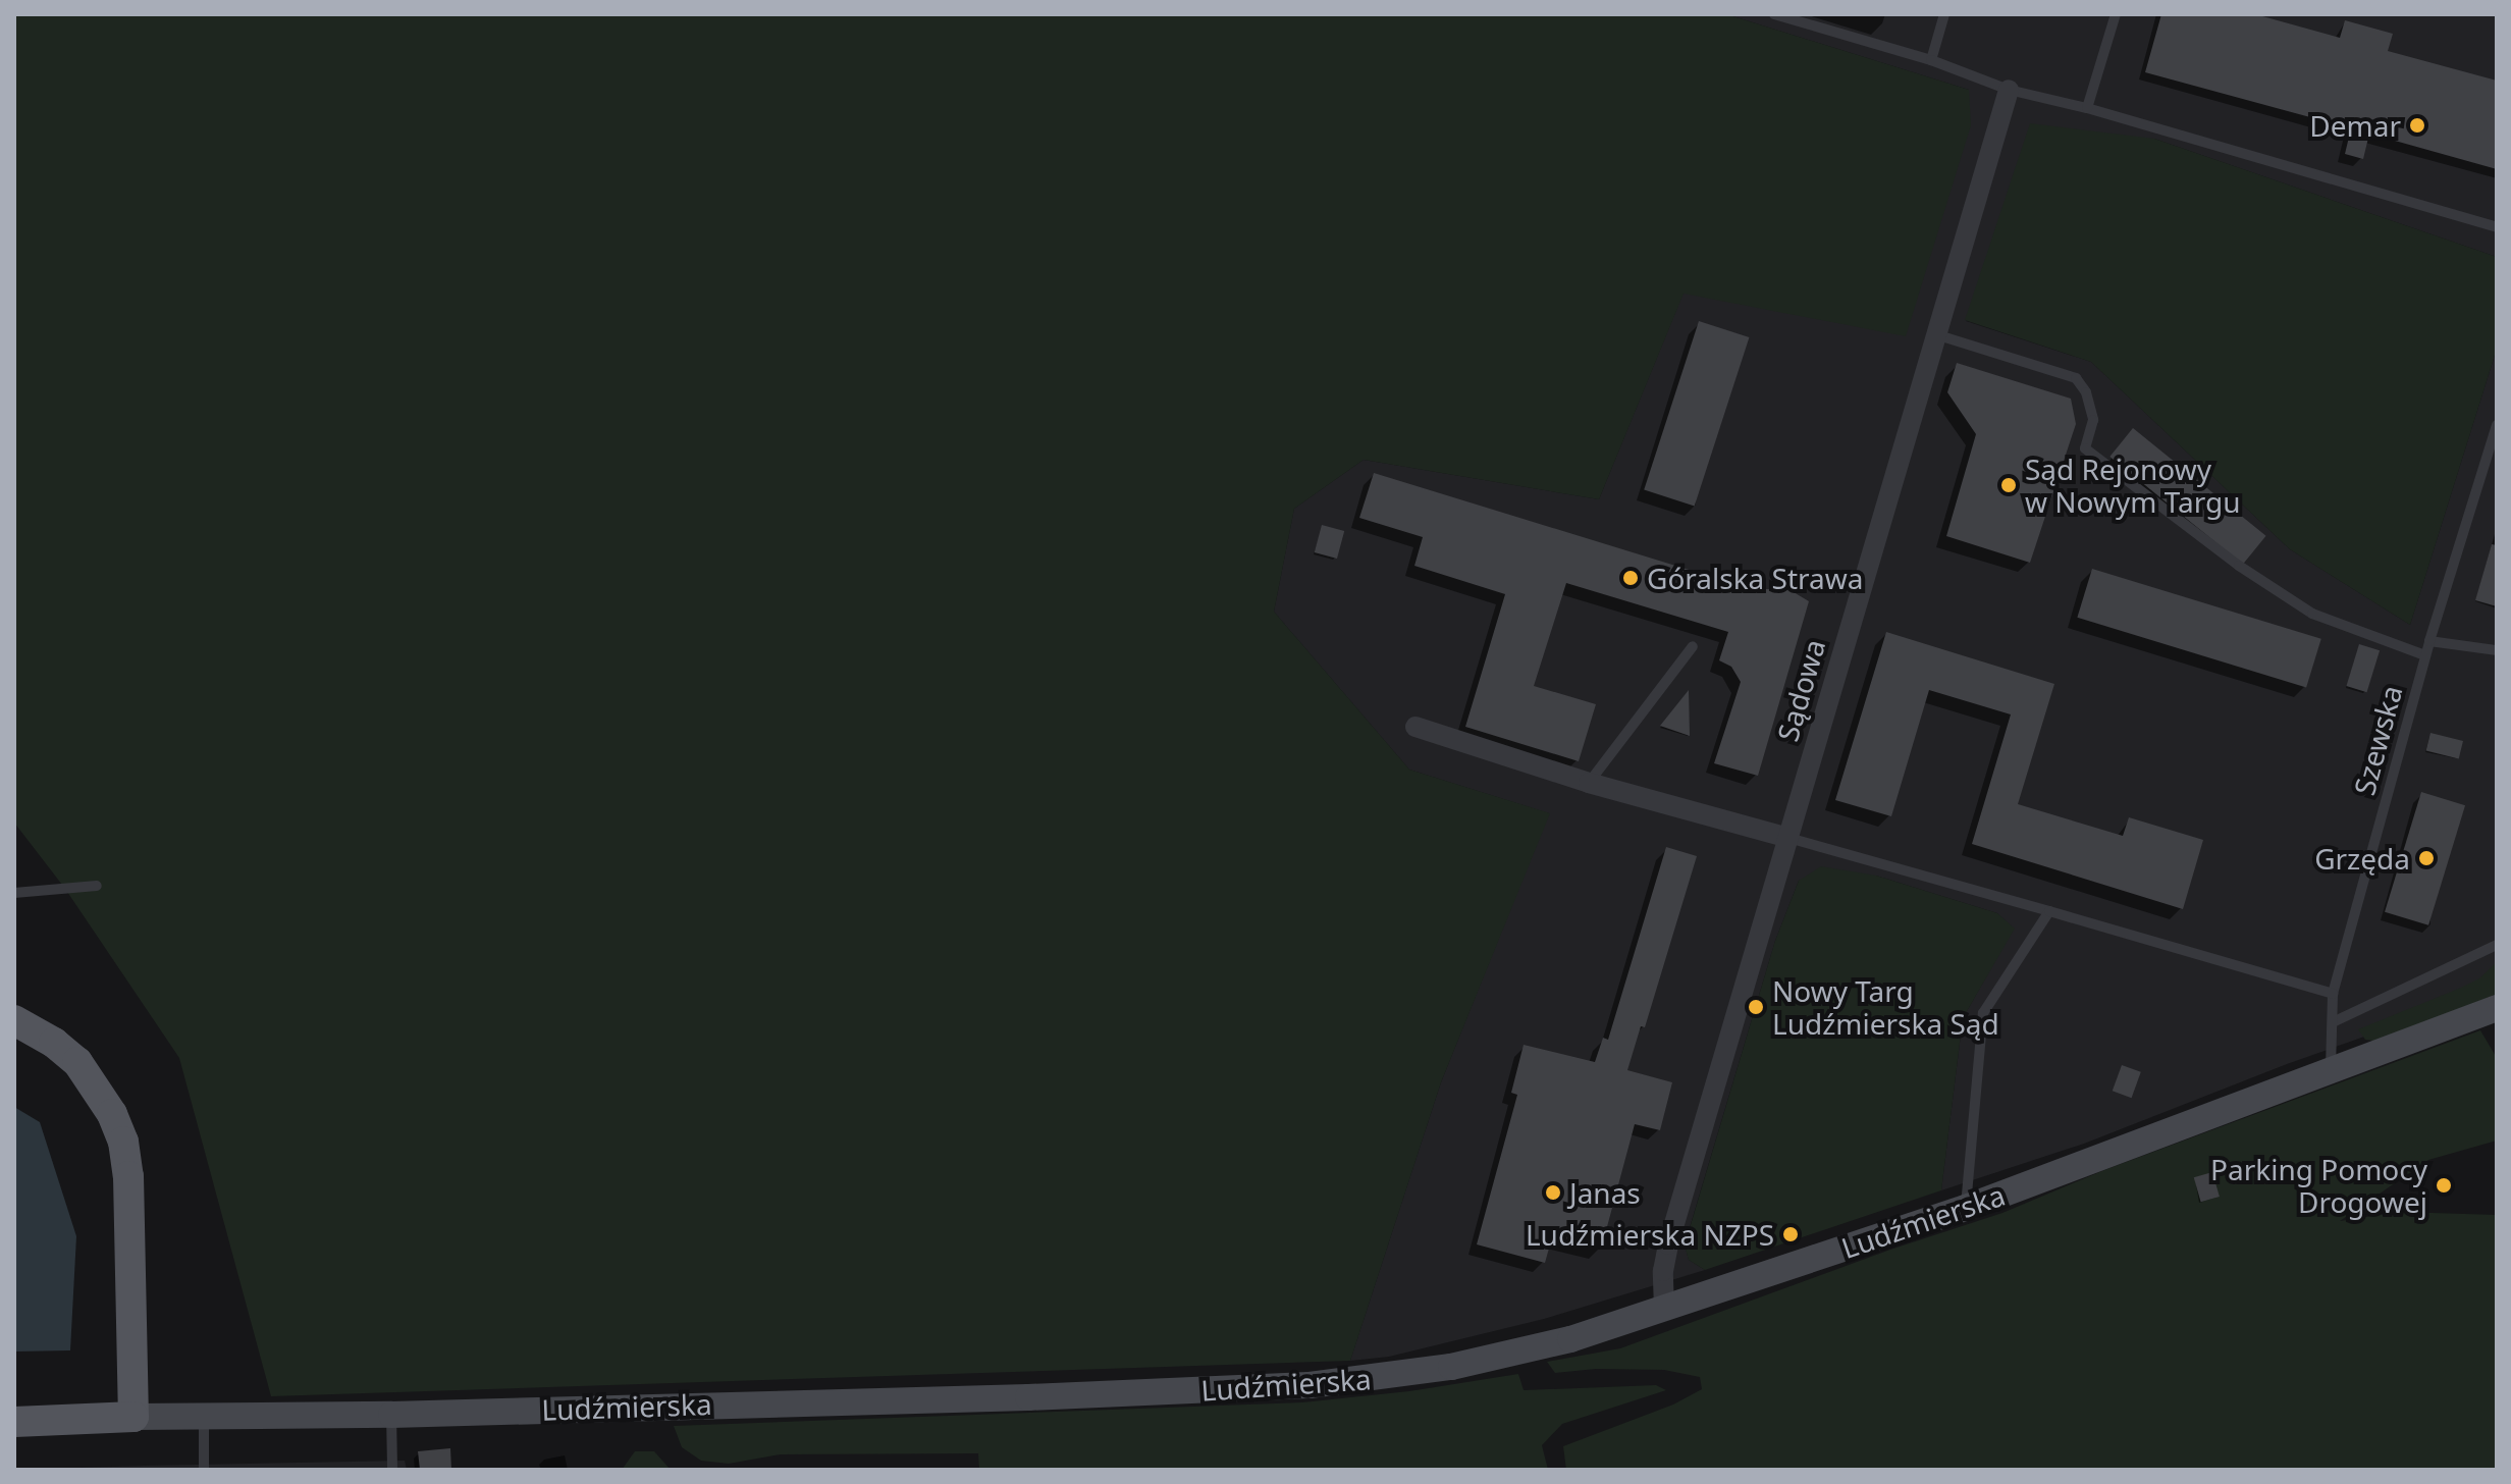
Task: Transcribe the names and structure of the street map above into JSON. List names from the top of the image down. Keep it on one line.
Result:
{"streets":{"main road":["Ludźmierska"],"street":["Sądowa"],"lane":["Szewska"]},"crossings":[["Sądowa","Ludźmierska"],["Szewska","Ludźmierska"]],"places":["Demar","Sąd Rejonowy w Nowym Targu","Góralska Strawa","Grzęda","Nowy Targ Ludźmierska Sąd","Parking Pomocy Drogowej","Janas","Ludźmierska NZPS"]}
